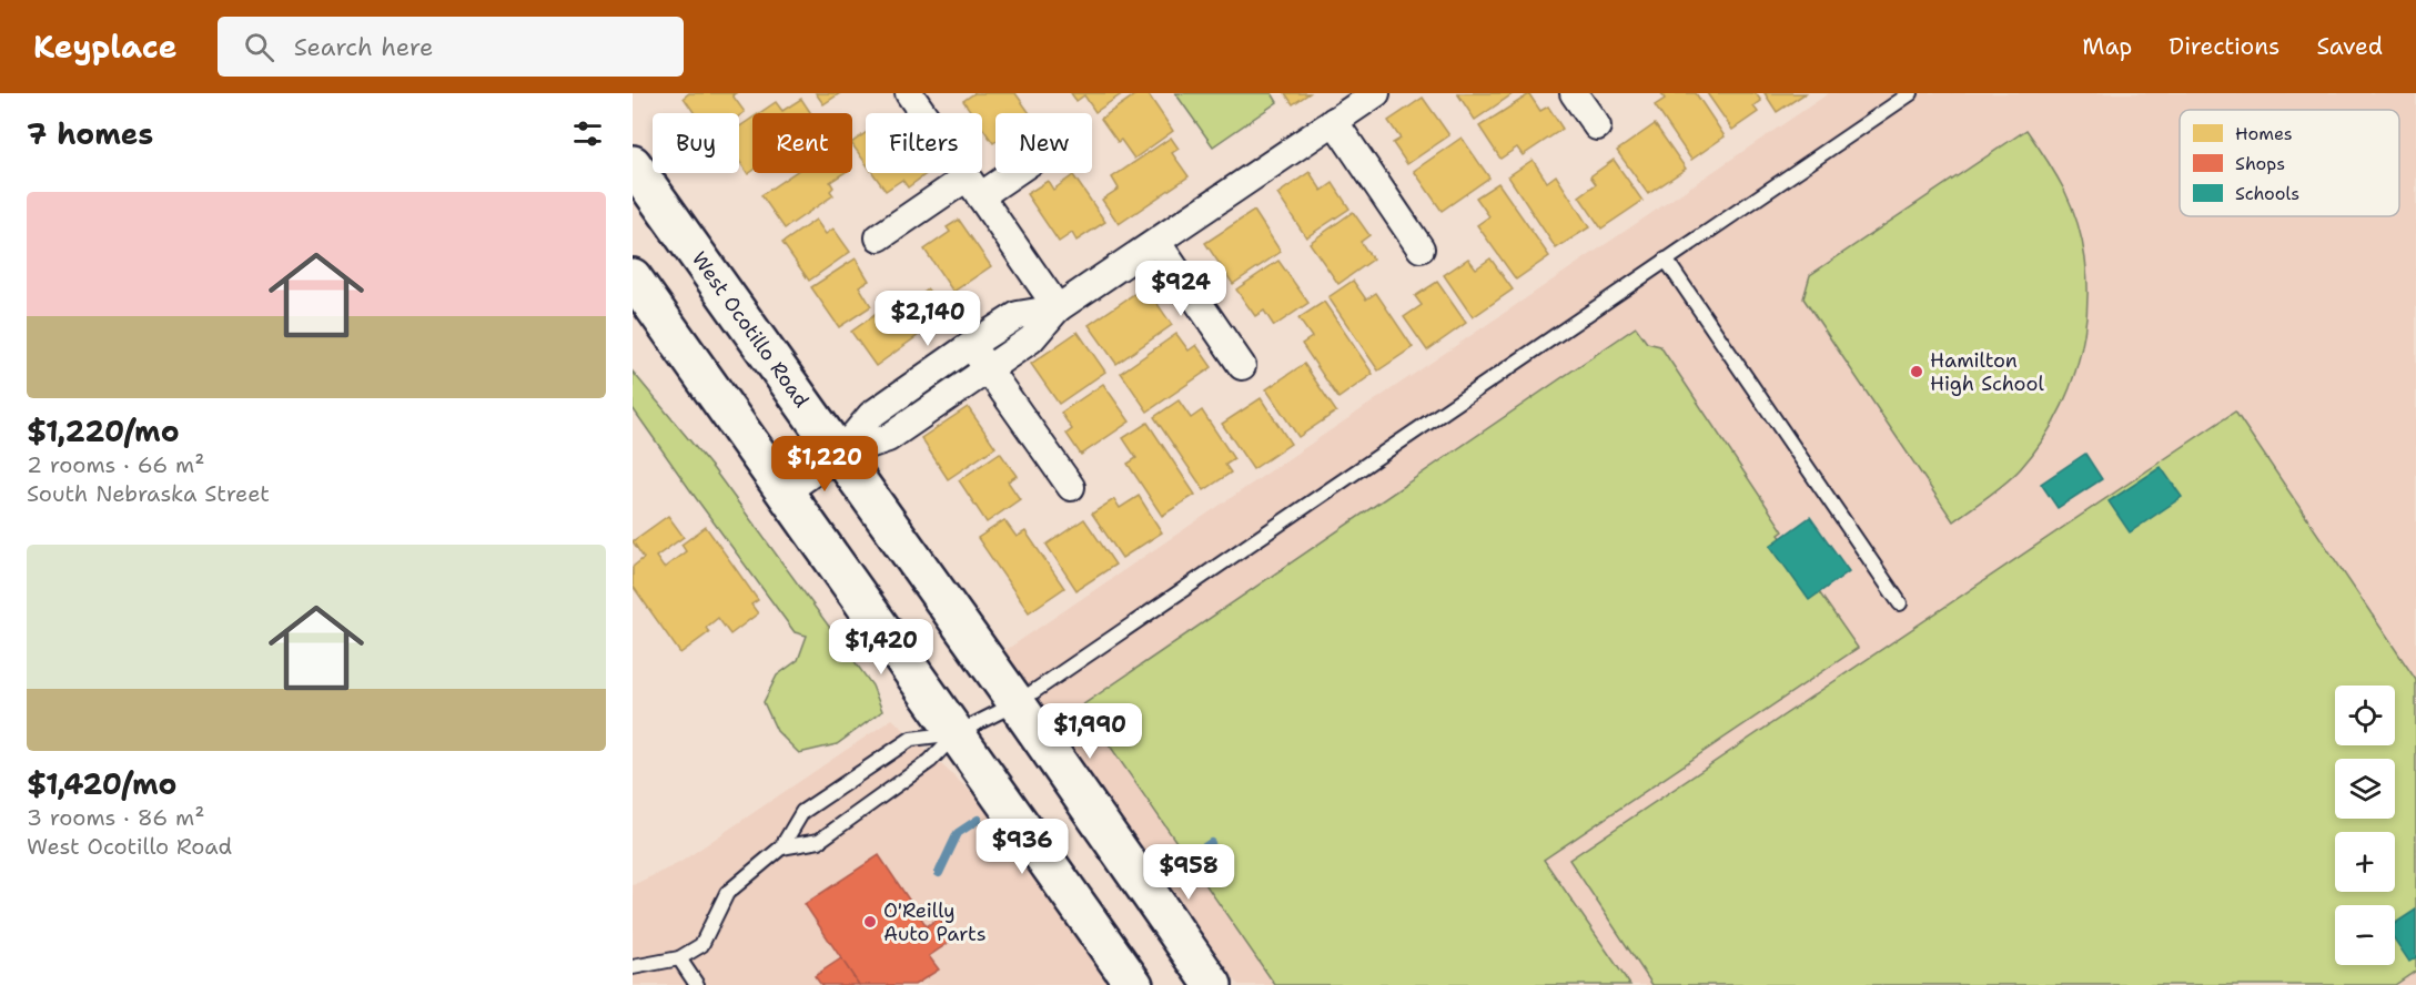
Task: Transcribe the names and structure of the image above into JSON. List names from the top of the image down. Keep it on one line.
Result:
{"streets":{"main road":["West Ocotillo Road"]},"places":["Hamilton High School","O'Reilly Auto Parts"],"legend":["Homes","Shops","Schools"],"page":{"header":"Keyplace","search":"Search here","nav":["Map","Directions","Saved"],"heading":"7 homes","chip":["Buy","Rent","Filters","New"],"list":[{"name":"$1,220/mo","note":"2 rooms · 66 m² · South Nebraska Street"},{"name":"$1,420/mo","note":"3 rooms · 86 m² · West Ocotillo Road"}],"price":["$924","$2,140","$1,220","$1,420","$1,990","$936","$958"],"map_buttons":["+","−"]}}
